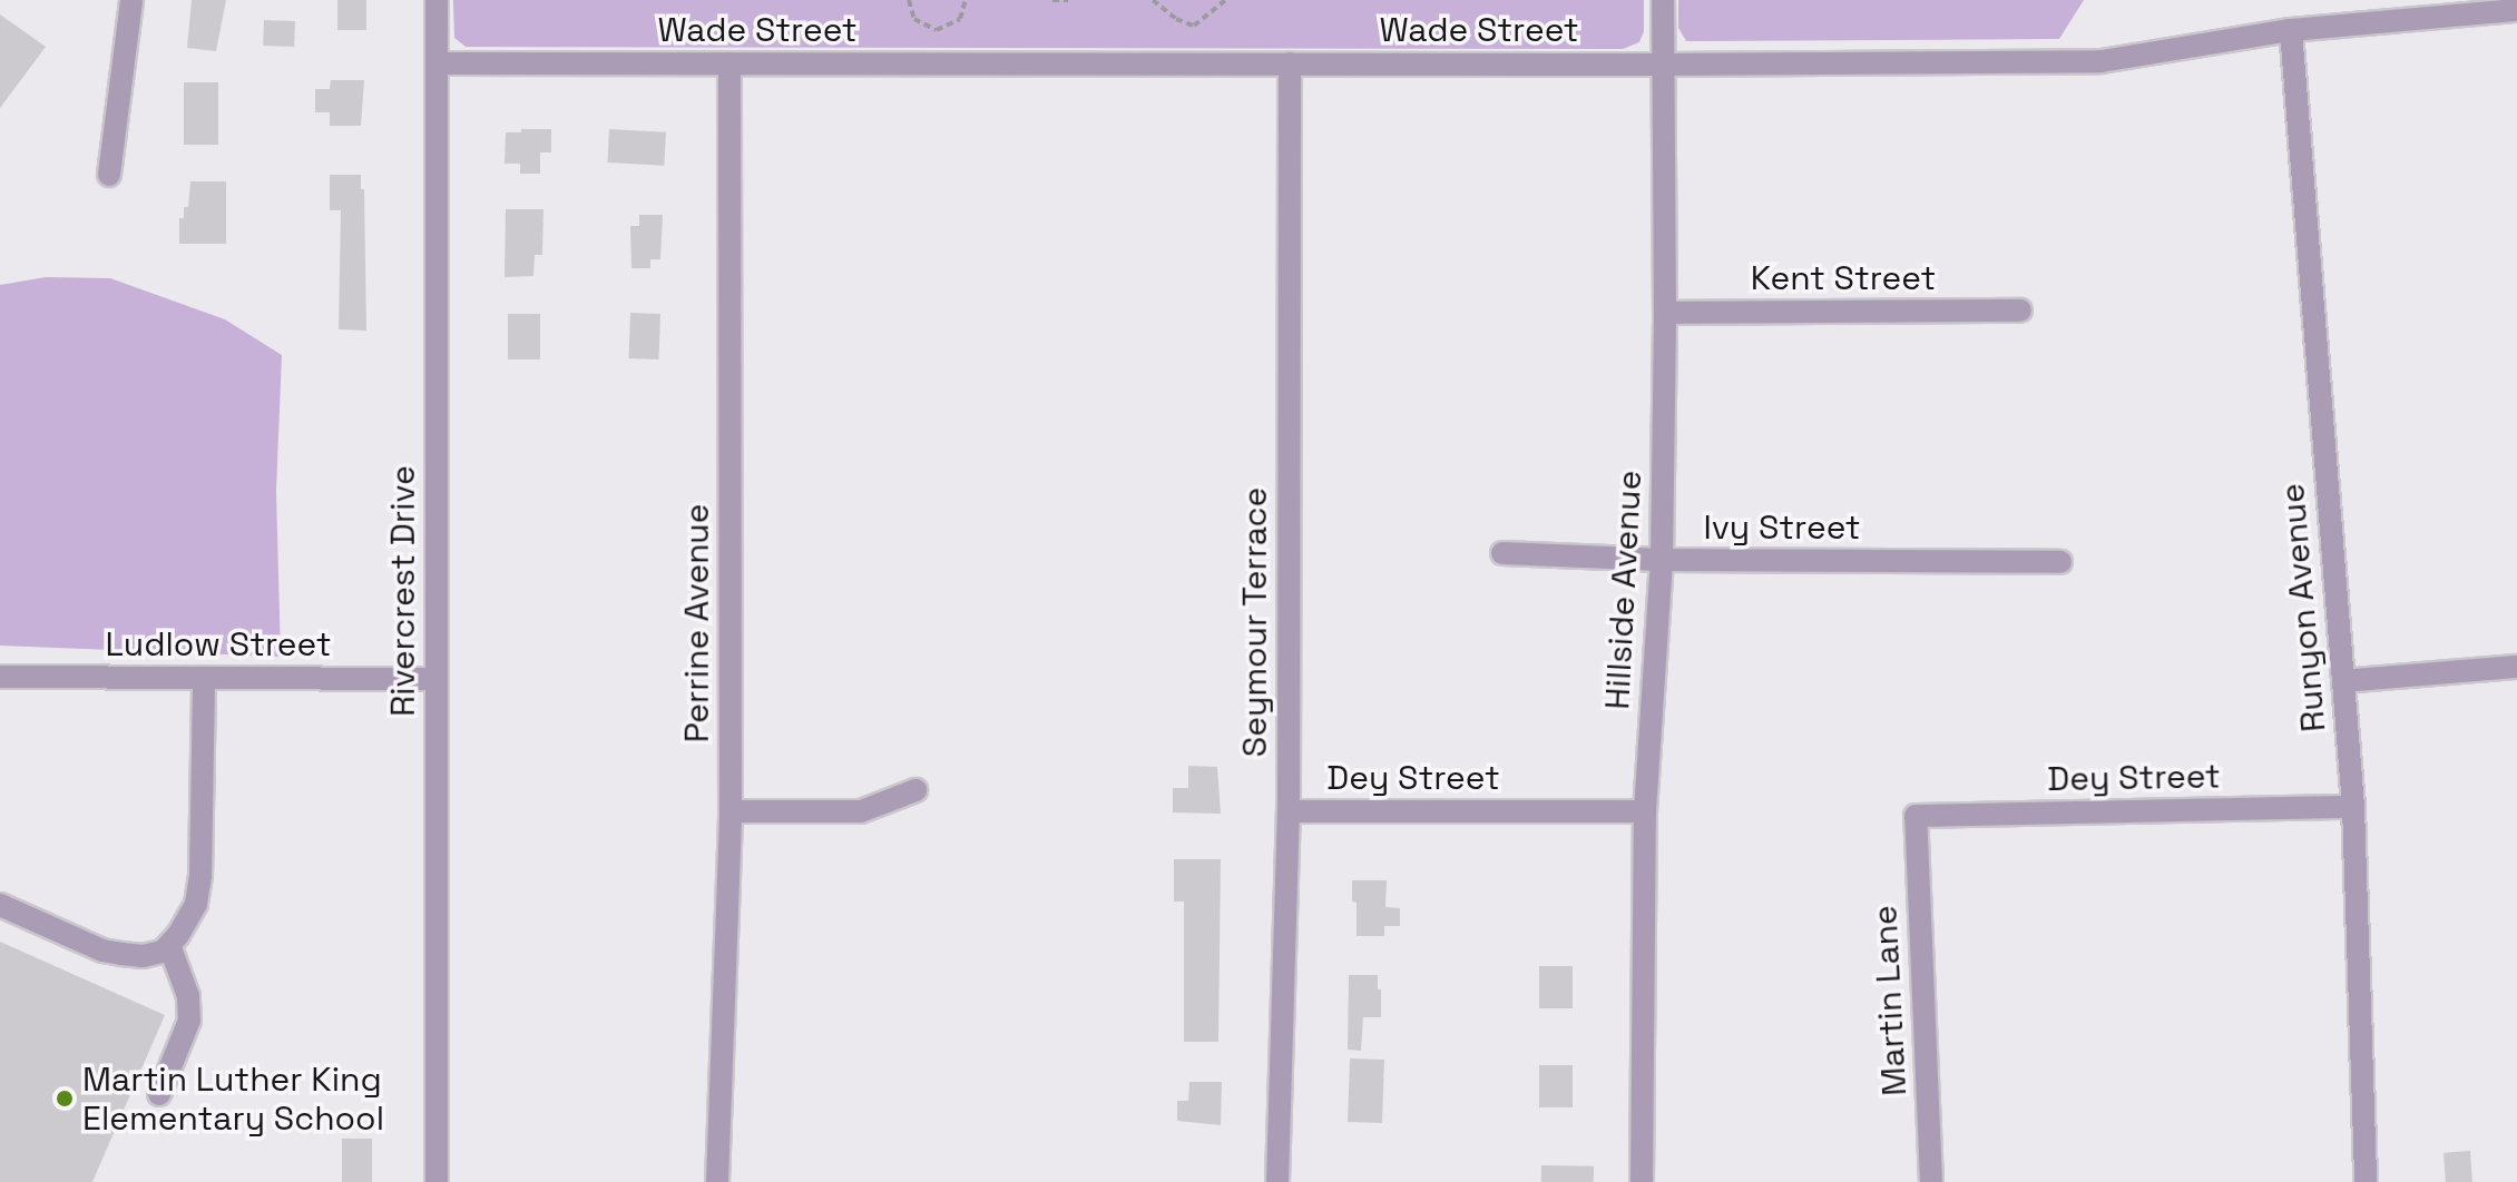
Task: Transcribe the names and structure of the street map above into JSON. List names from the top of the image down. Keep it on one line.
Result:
{"streets":{"street":["Wade Street","Kent Street","Ivy Street","Hillside Avenue","Rivercrest Drive","Runyon Avenue","Seymour Terrace","Perrine Avenue","Ludlow Street","Dey Street","Martin Lane"]},"crossings":[["Wade Street","Hillside Avenue"],["Wade Street","Rivercrest Drive"],["Wade Street","Runyon Avenue"],["Wade Street","Seymour Terrace"],["Wade Street","Perrine Avenue"],["Kent Street","Hillside Avenue"],["Ivy Street","Hillside Avenue"],["Hillside Avenue","Dey Street"],["Rivercrest Drive","Ludlow Street"],["Runyon Avenue","Dey Street"],["Seymour Terrace","Dey Street"],["Dey Street","Martin Lane"]],"places":["Martin Luther King Elementary School"]}
